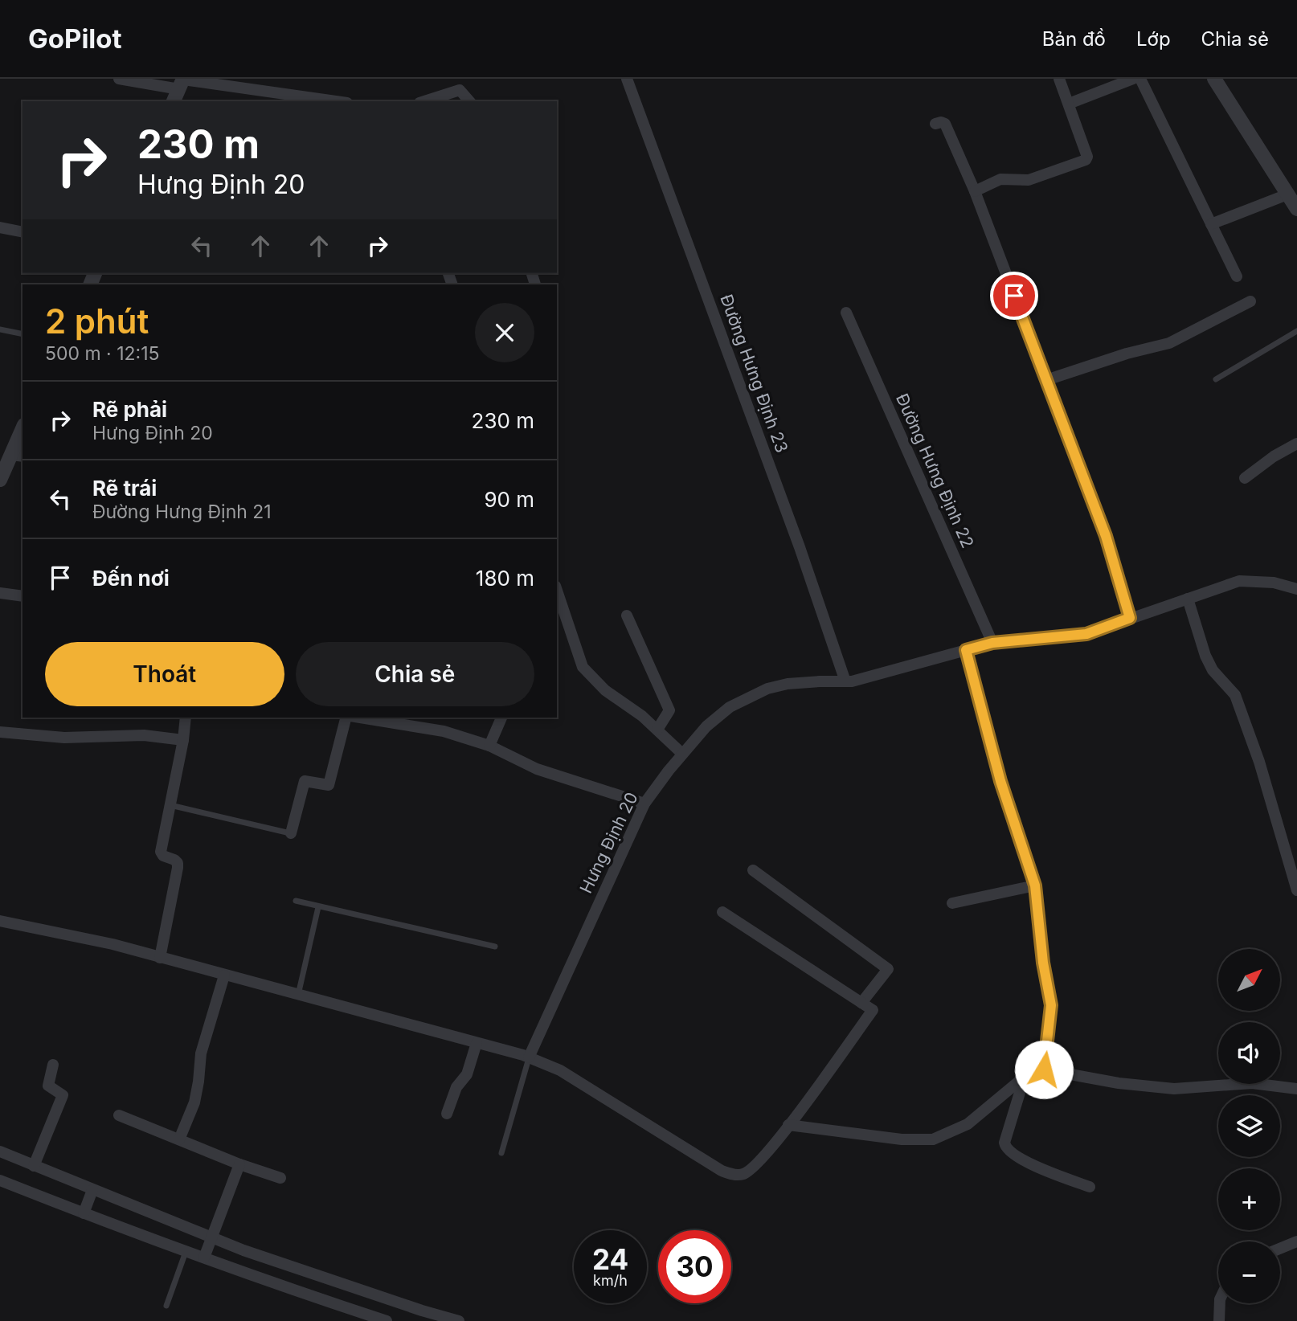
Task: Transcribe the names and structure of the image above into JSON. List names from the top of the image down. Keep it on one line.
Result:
{"streets":{"street":["Đường Hưng Định 23","Đường Hưng Định 22","Hưng Định 20"]},"crossings":[["Đường Hưng Định 23","Hưng Định 20"],["Đường Hưng Định 22","Hưng Định 20"]],"north":"top right","page":{"header":"GoPilot","nav":["Bản đồ","Lớp","Chia sẻ"],"turn":["230 m","Hưng Định 20"],"heading":["2 phút","500 m · 12:15"],"list":[{"name":"Rẽ phải","note":"Hưng Định 20","value":"230 m"},{"name":"Rẽ trái","note":"Đường Hưng Định 21","value":"90 m"},{"name":"Đến nơi","value":"180 m"}],"buttons":["Thoát","Chia sẻ"],"map_buttons":["+","−"],"speed":"24 km/h","limit":"30"}}
